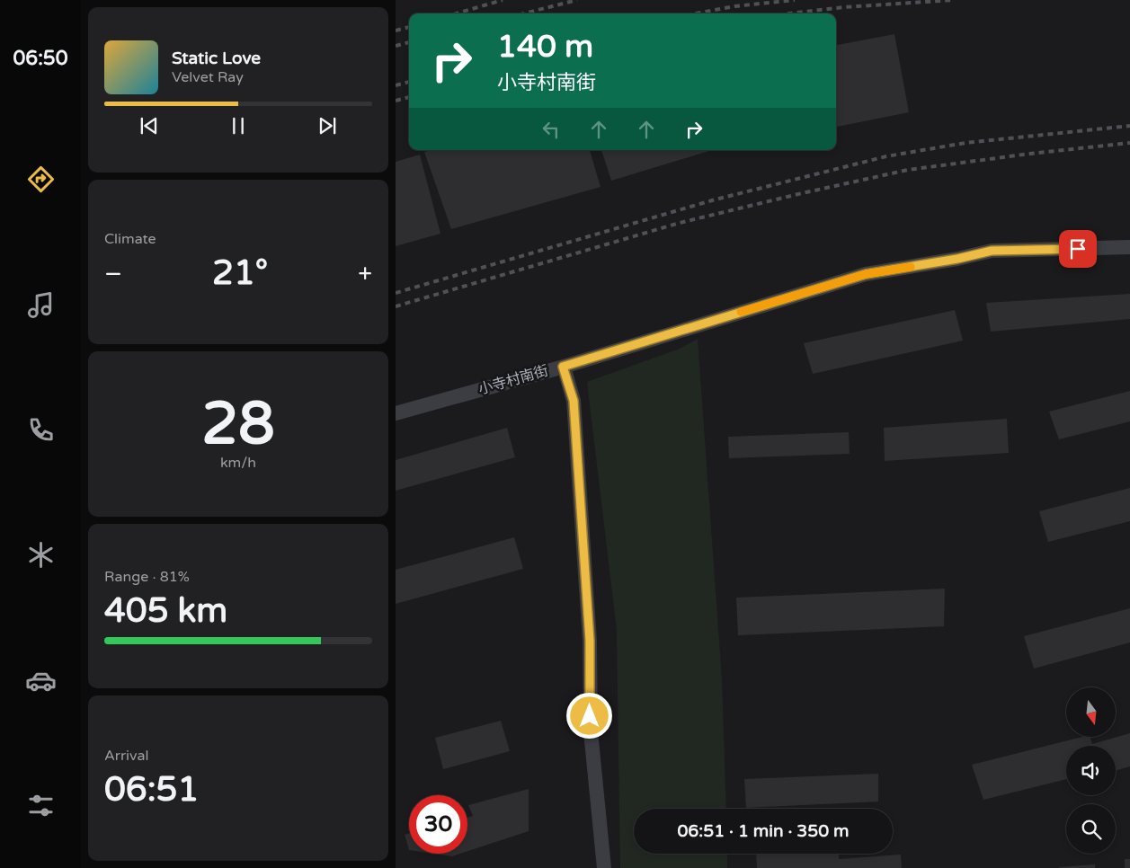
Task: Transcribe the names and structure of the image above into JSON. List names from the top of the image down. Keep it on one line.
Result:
{"streets":{"street":["小寺村南街"]},"north":"bottom","page":{"tabs":"06:50","turn":["140 m","小寺村南街"],"song":["Static Love","Velvet Ray"],"tile":["Climate",["28","km/h"],["Range · 81%","405 km"],["Arrival","06:51"]],"heat":["−","21°","+"],"limit":"30","trip":"06:51 · 1 min · 350 m"}}
